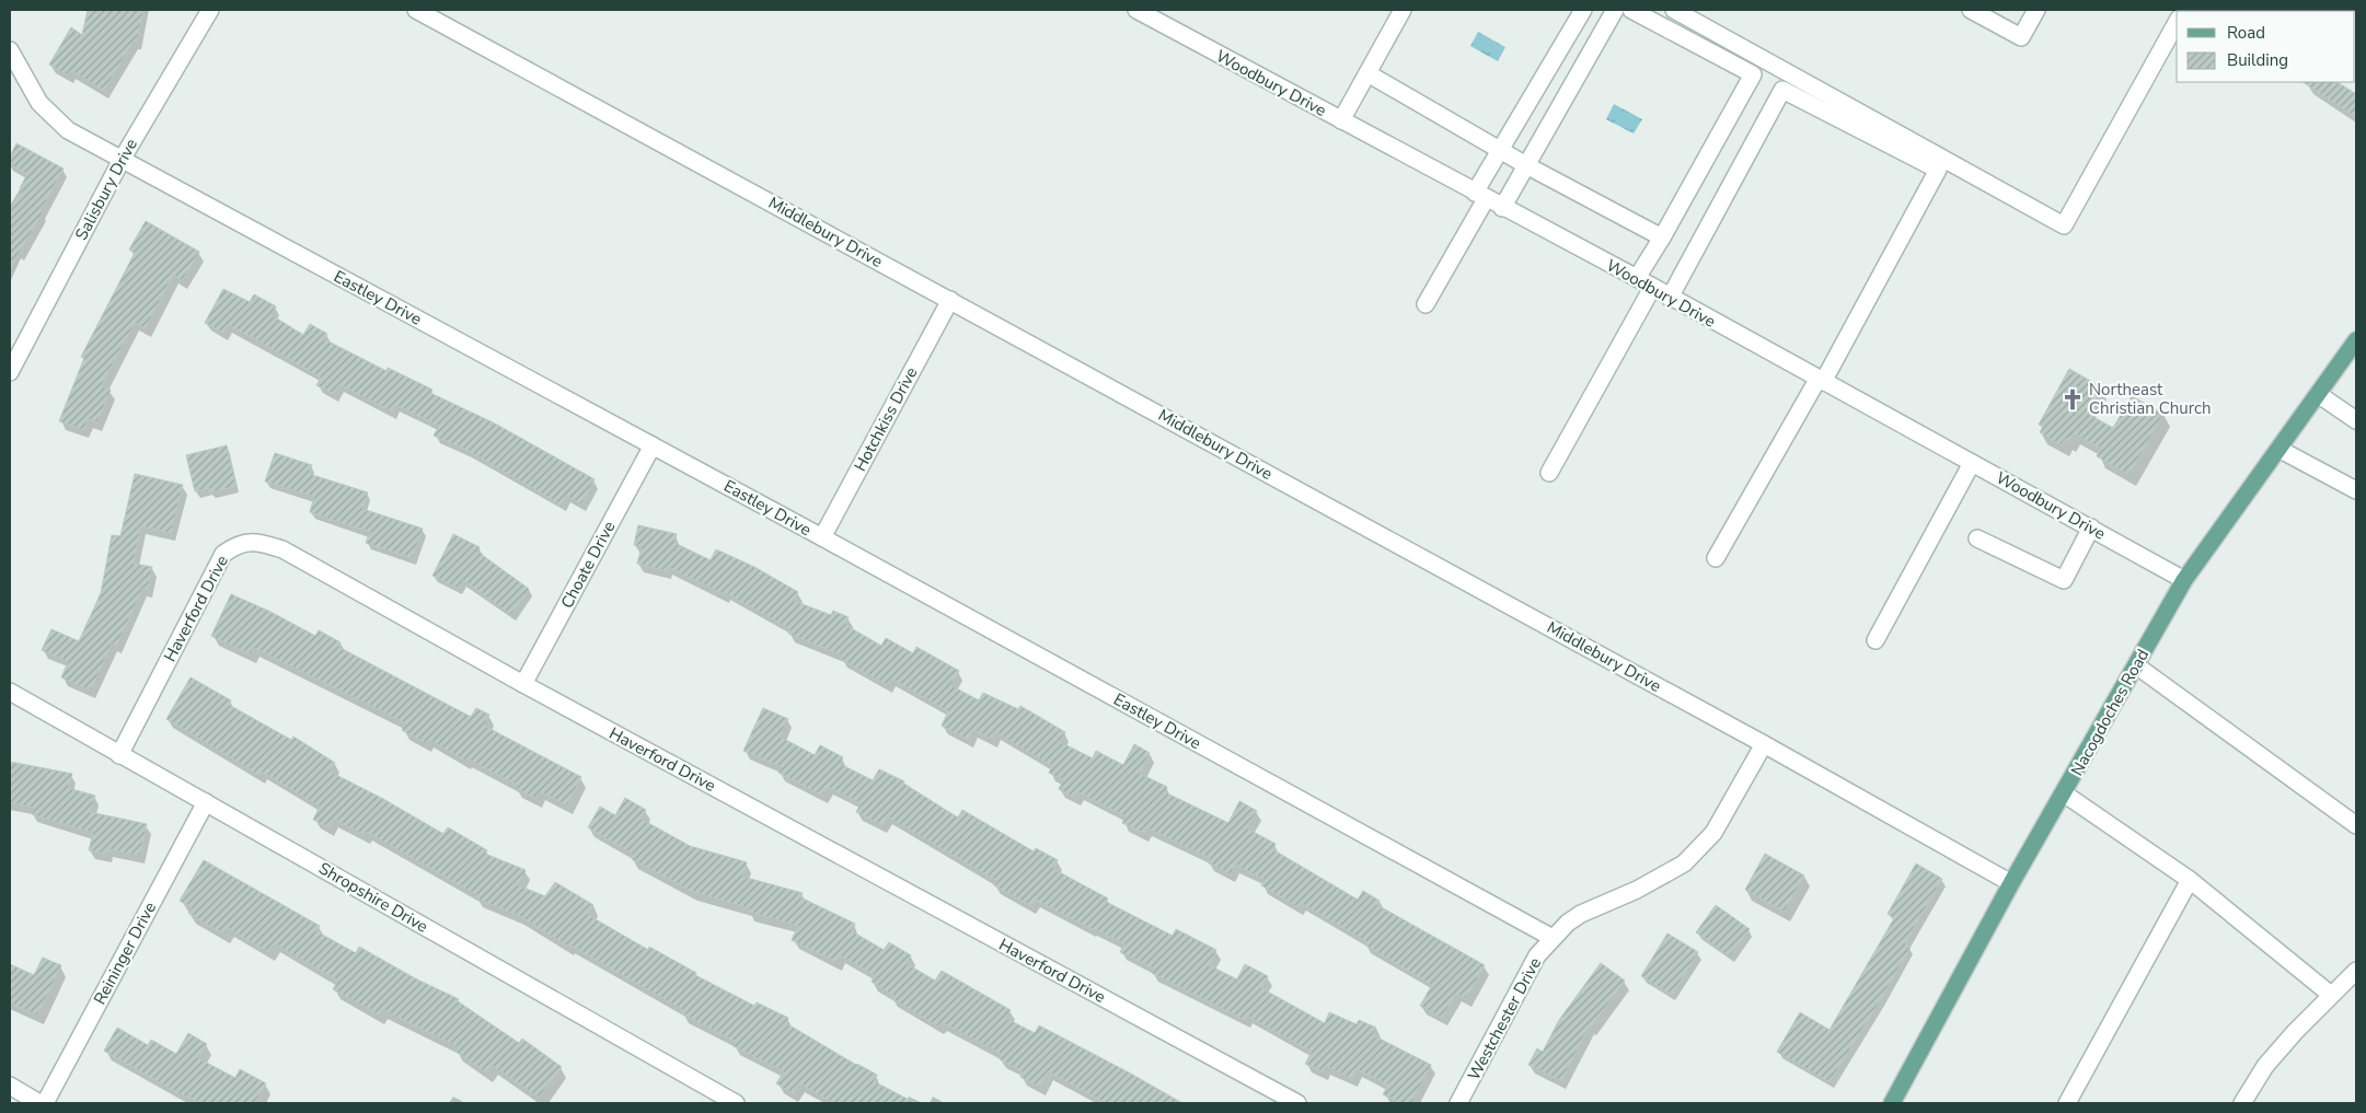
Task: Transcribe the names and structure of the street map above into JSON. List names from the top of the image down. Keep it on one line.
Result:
{"streets":{"main road":["Nacogdoches Road"],"street":["Woodbury Drive","Salisbury Drive","Middlebury Drive","Eastley Drive","Hotchkiss Drive","Choate Drive","Haverford Drive","Shropshire Drive","Reininger Drive","Westchester Drive"]},"crossings":[["Woodbury Drive","Nacogdoches Road"],["Salisbury Drive","Eastley Drive"],["Middlebury Drive","Hotchkiss Drive"],["Middlebury Drive","Nacogdoches Road"],["Middlebury Drive","Westchester Drive"],["Eastley Drive","Hotchkiss Drive"],["Eastley Drive","Choate Drive"],["Eastley Drive","Westchester Drive"],["Choate Drive","Haverford Drive"],["Haverford Drive","Shropshire Drive"],["Shropshire Drive","Reininger Drive"]],"places":{"church":["Northeast Christian Church"]},"legend":["Road","Building"]}
